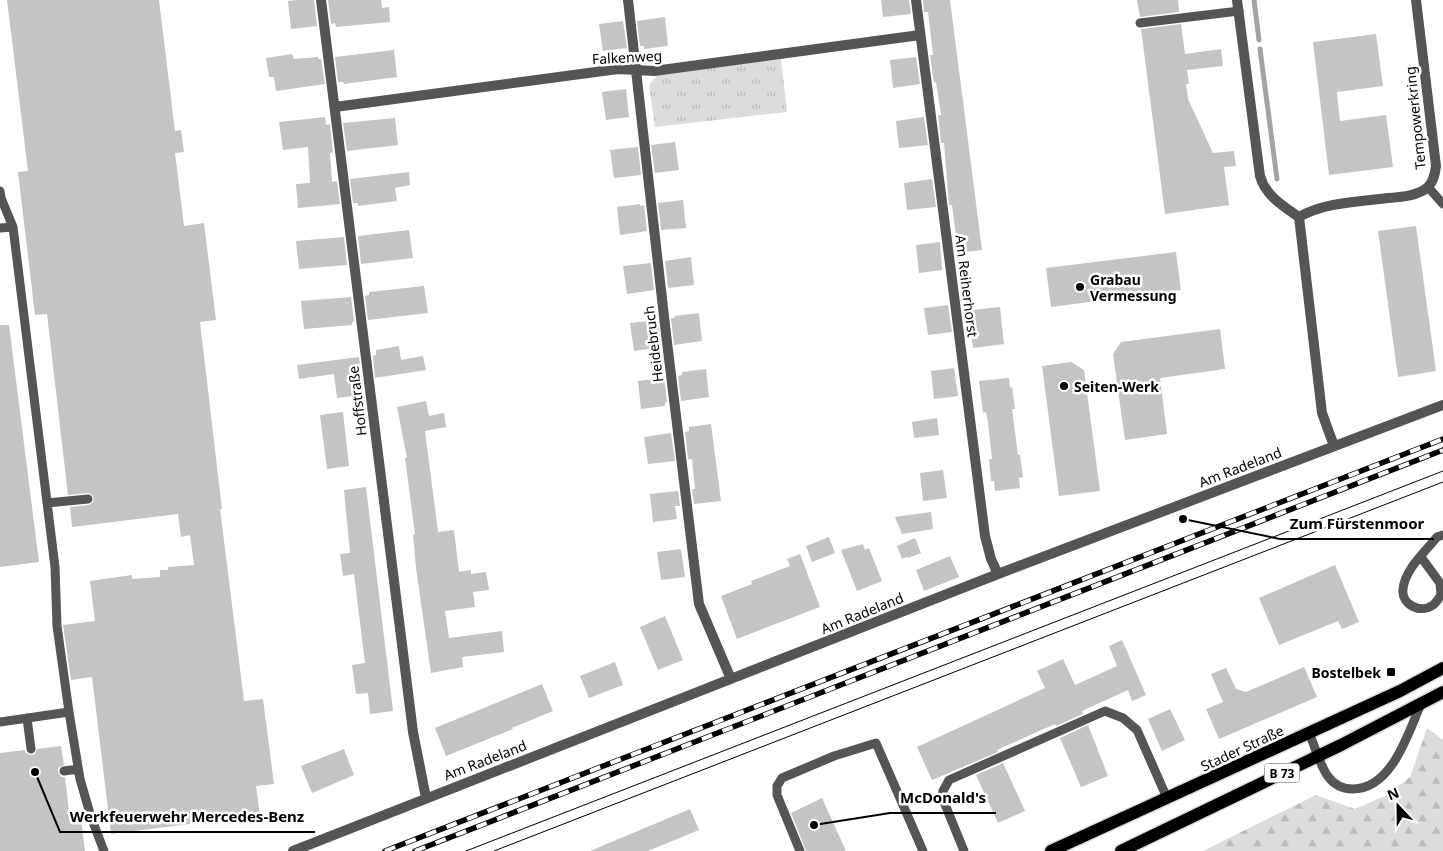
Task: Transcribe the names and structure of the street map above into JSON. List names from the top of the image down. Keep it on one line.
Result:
{"streets":{"main road":["Stader Straße","B 73"],"street":["Falkenweg","Tempowerkring","Am Reiherhorst","Heidebruch","Hoffstraße","Am Radeland"]},"crossings":[["Falkenweg","Am Reiherhorst"],["Falkenweg","Heidebruch"],["Falkenweg","Hoffstraße"],["Am Reiherhorst","Am Radeland"],["Heidebruch","Am Radeland"],["Hoffstraße","Am Radeland"]],"places":{"other":["Grabau Vermessung","Seiten-Werk","Zum Fürstenmoor","Werkfeuerwehr Mercedes-Benz","McDonald's"],"transit":["Bostelbek"]},"north":"top"}
